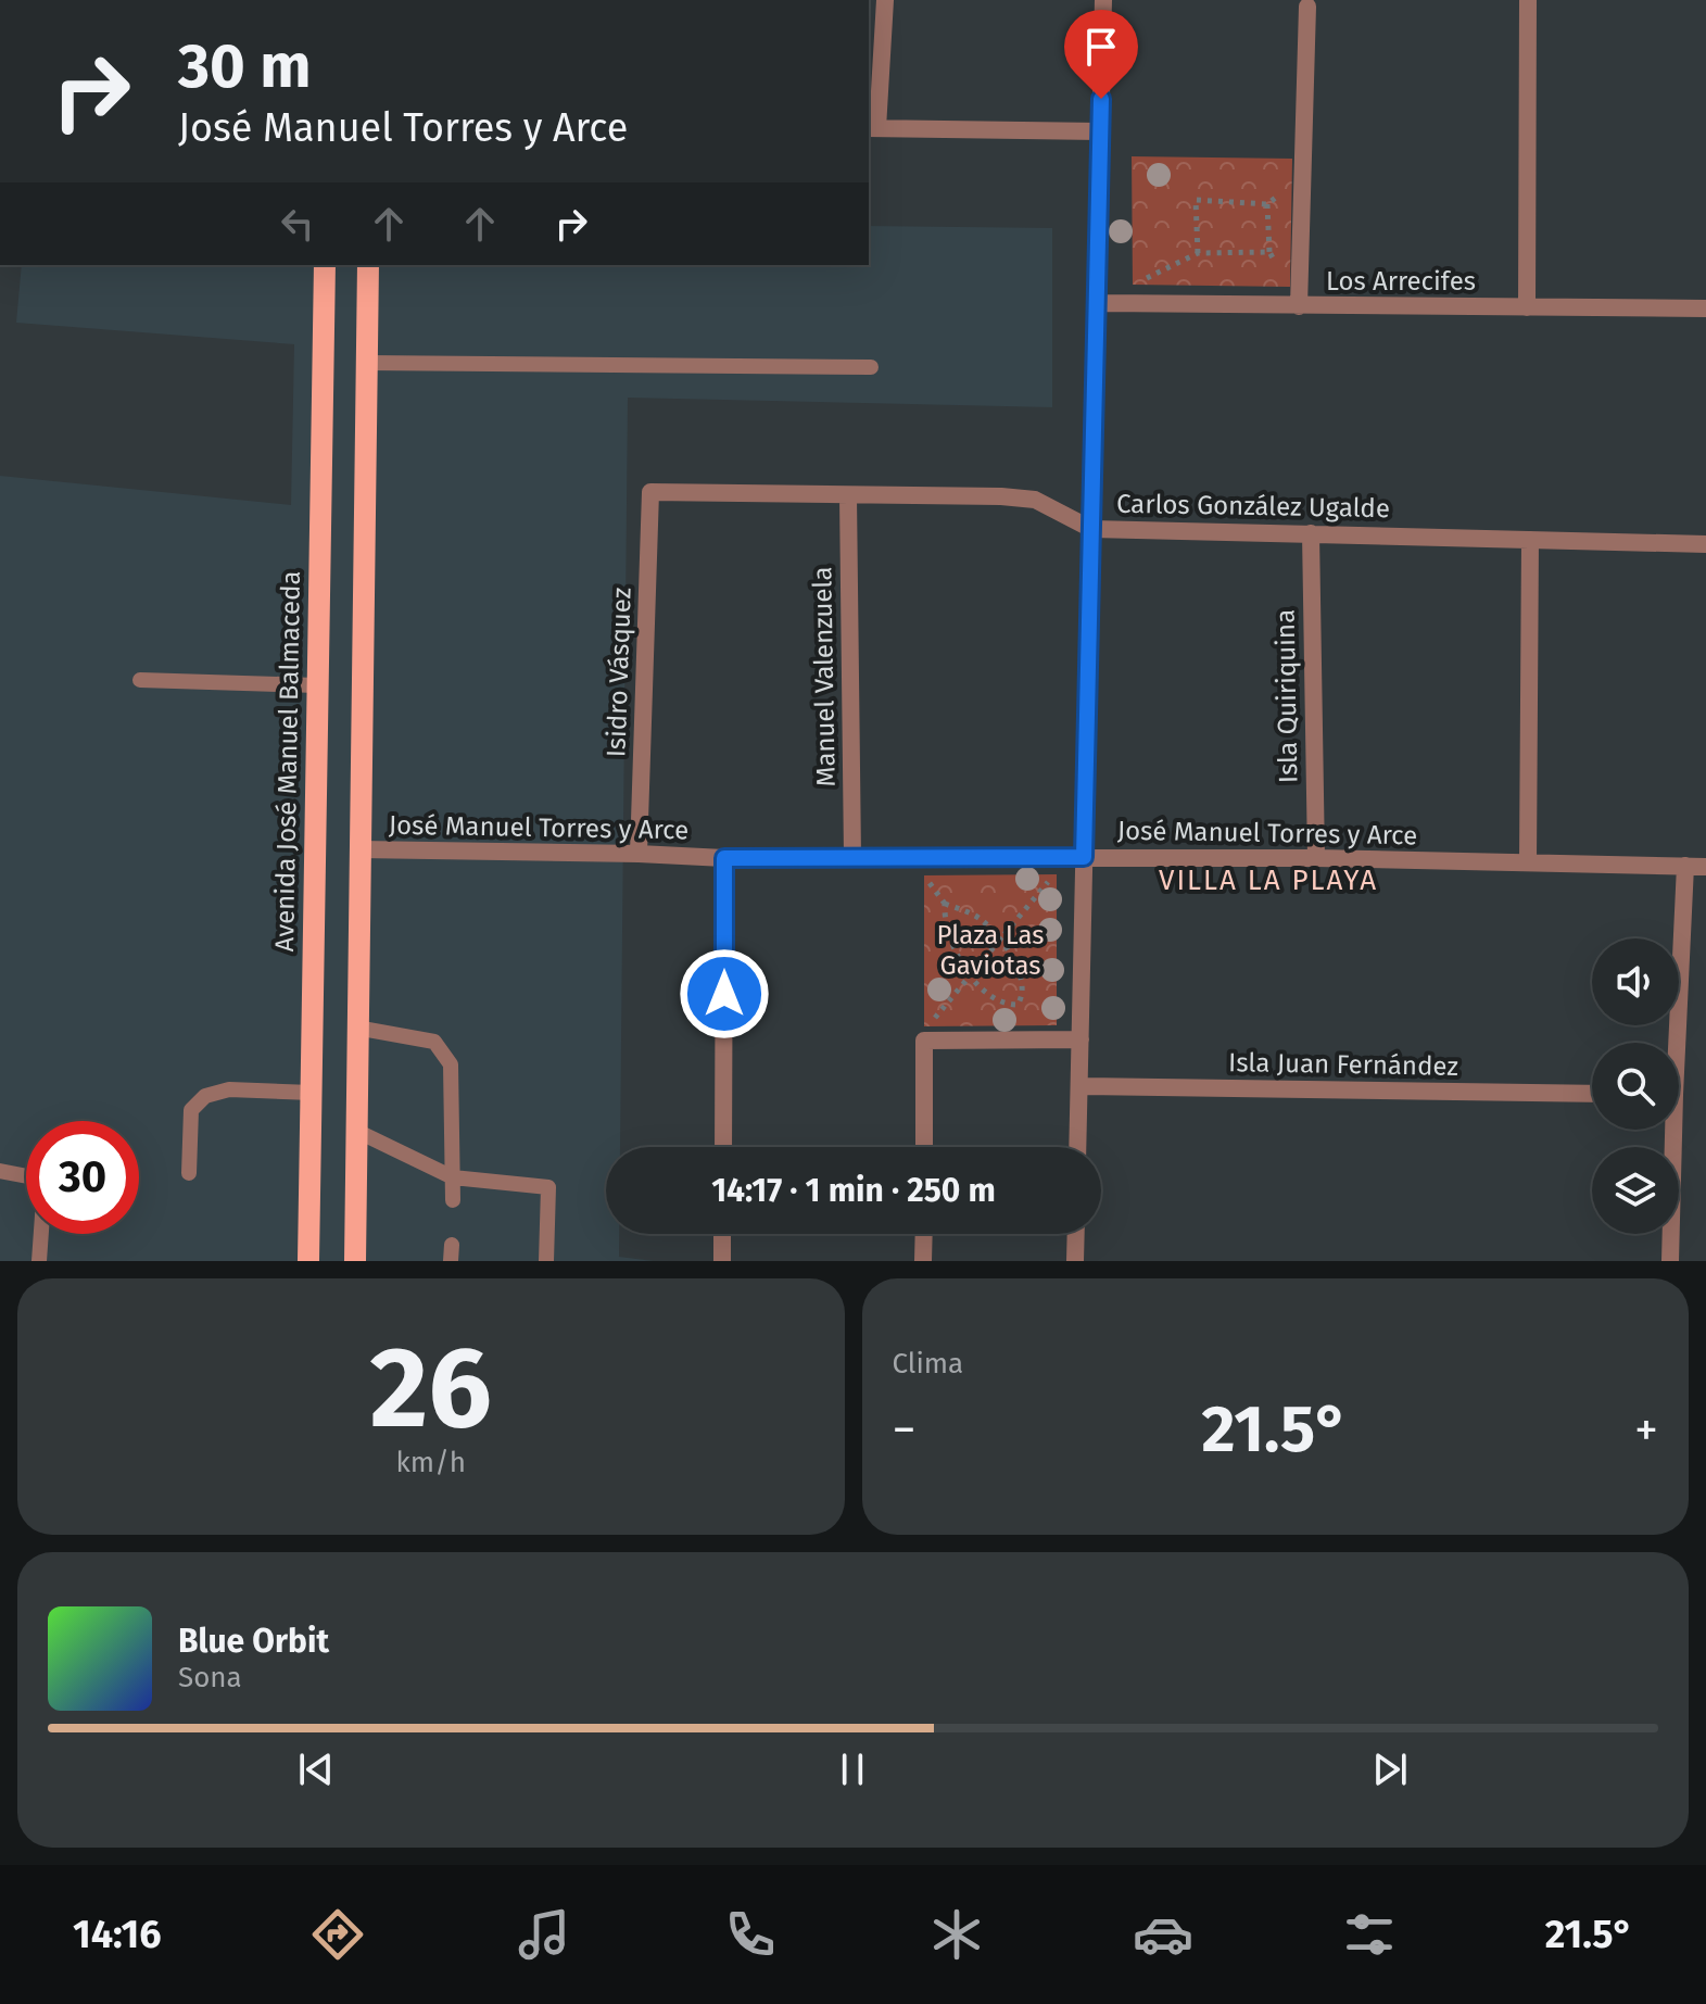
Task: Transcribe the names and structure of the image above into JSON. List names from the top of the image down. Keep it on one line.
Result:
{"streets":{"main road":["Avenida José Manuel Balmaceda"],"street":["Los Arrecifes","Carlos González Ugalde","Isidro Vásquez","Manuel Valenzuela","Isla Quiriquina","José Manuel Torres y Arce","Isla Juan Fernández"]},"crossings":[["Carlos González Ugalde","Isidro Vásquez"],["Carlos González Ugalde","Manuel Valenzuela"],["Carlos González Ugalde","Isla Quiriquina"],["Isidro Vásquez","José Manuel Torres y Arce"],["Manuel Valenzuela","José Manuel Torres y Arce"],["Isla Quiriquina","José Manuel Torres y Arce"]],"districts":["VILLA LA PLAYA"],"parks":["Plaza Las Gaviotas"],"page":{"turn":["30 m","José Manuel Torres y Arce"],"limit":"30","trip":"14:17 · 1 min · 250 m","tile":[["26","km/h"],"Clima"],"heat":["−","21.5°","+"],"song":["Blue Orbit","Sona"],"tabs":["14:16","21.5°"]}}
